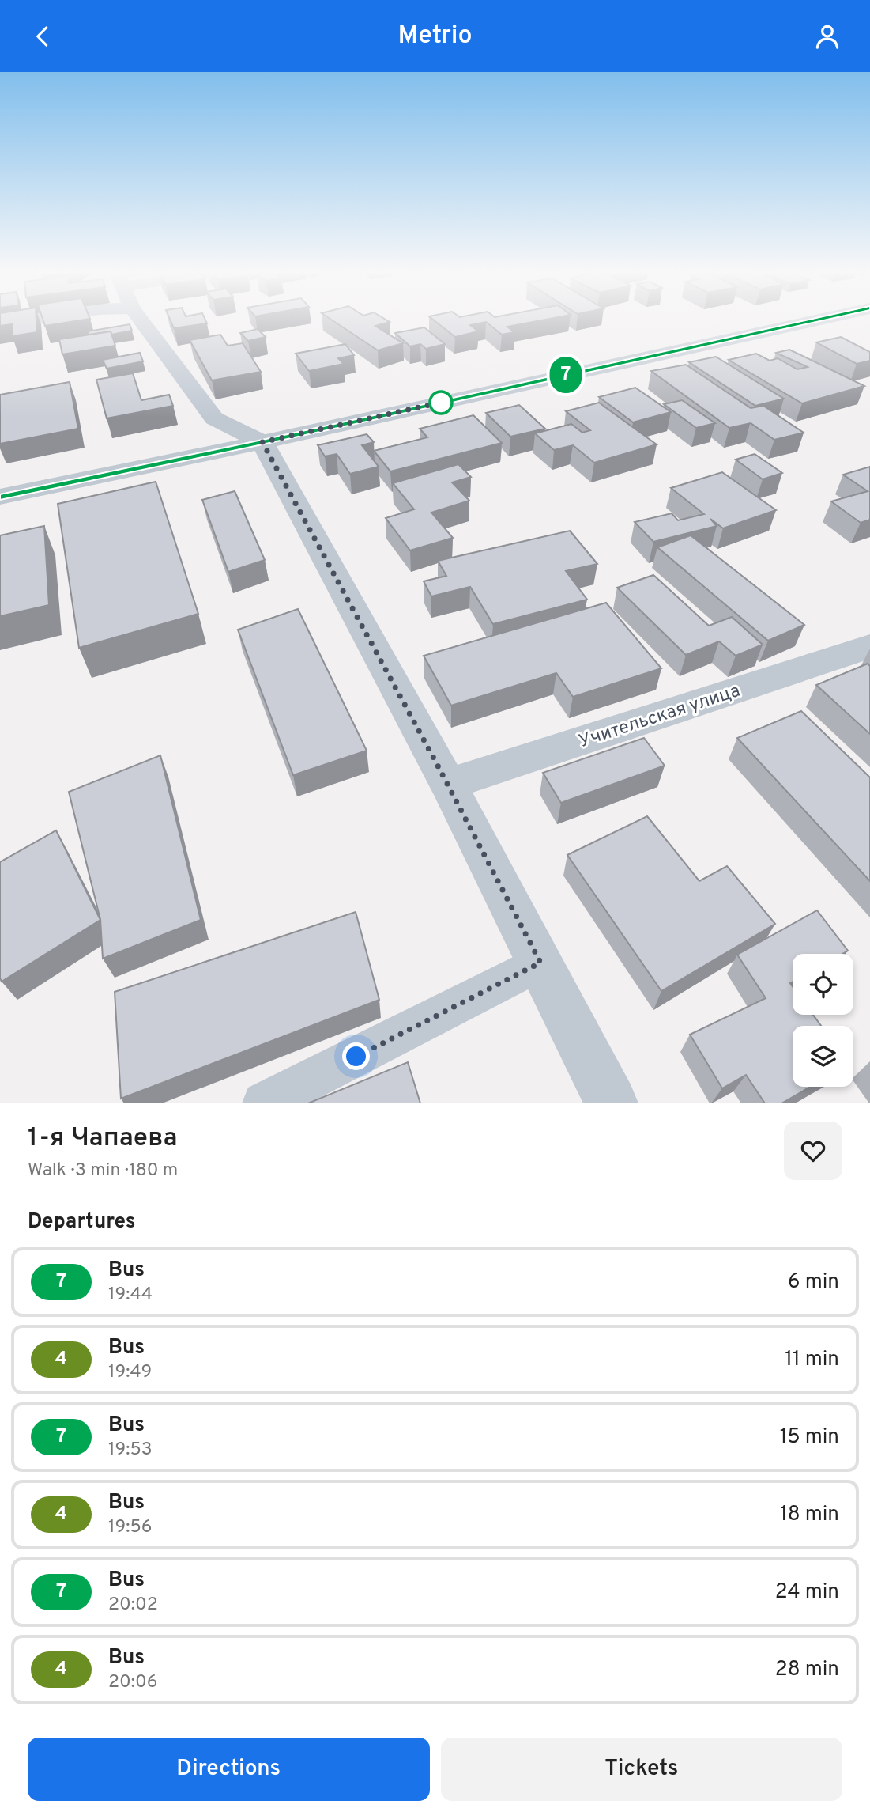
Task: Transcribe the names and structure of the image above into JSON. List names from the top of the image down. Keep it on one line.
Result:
{"streets":{"street":["Учительская улица"]},"lines":["bus line 7"],"page":{"header":"Metrio","on_map":"7","heading":[["1-я Чапаева","Walk · 3 min · 180 m"],"Departures"],"list":[{"mark":"7","name":"Bus","note":"19:44","value":"6 min"},{"mark":"4","name":"Bus","note":"19:49","value":"11 min"},{"mark":"7","name":"Bus","note":"19:53","value":"15 min"},{"mark":"4","name":"Bus","note":"19:56","value":"18 min"},{"mark":"7","name":"Bus","note":"20:02","value":"24 min"},{"mark":"4","name":"Bus","note":"20:06","value":"28 min"}],"buttons":["Directions","Tickets"]}}
